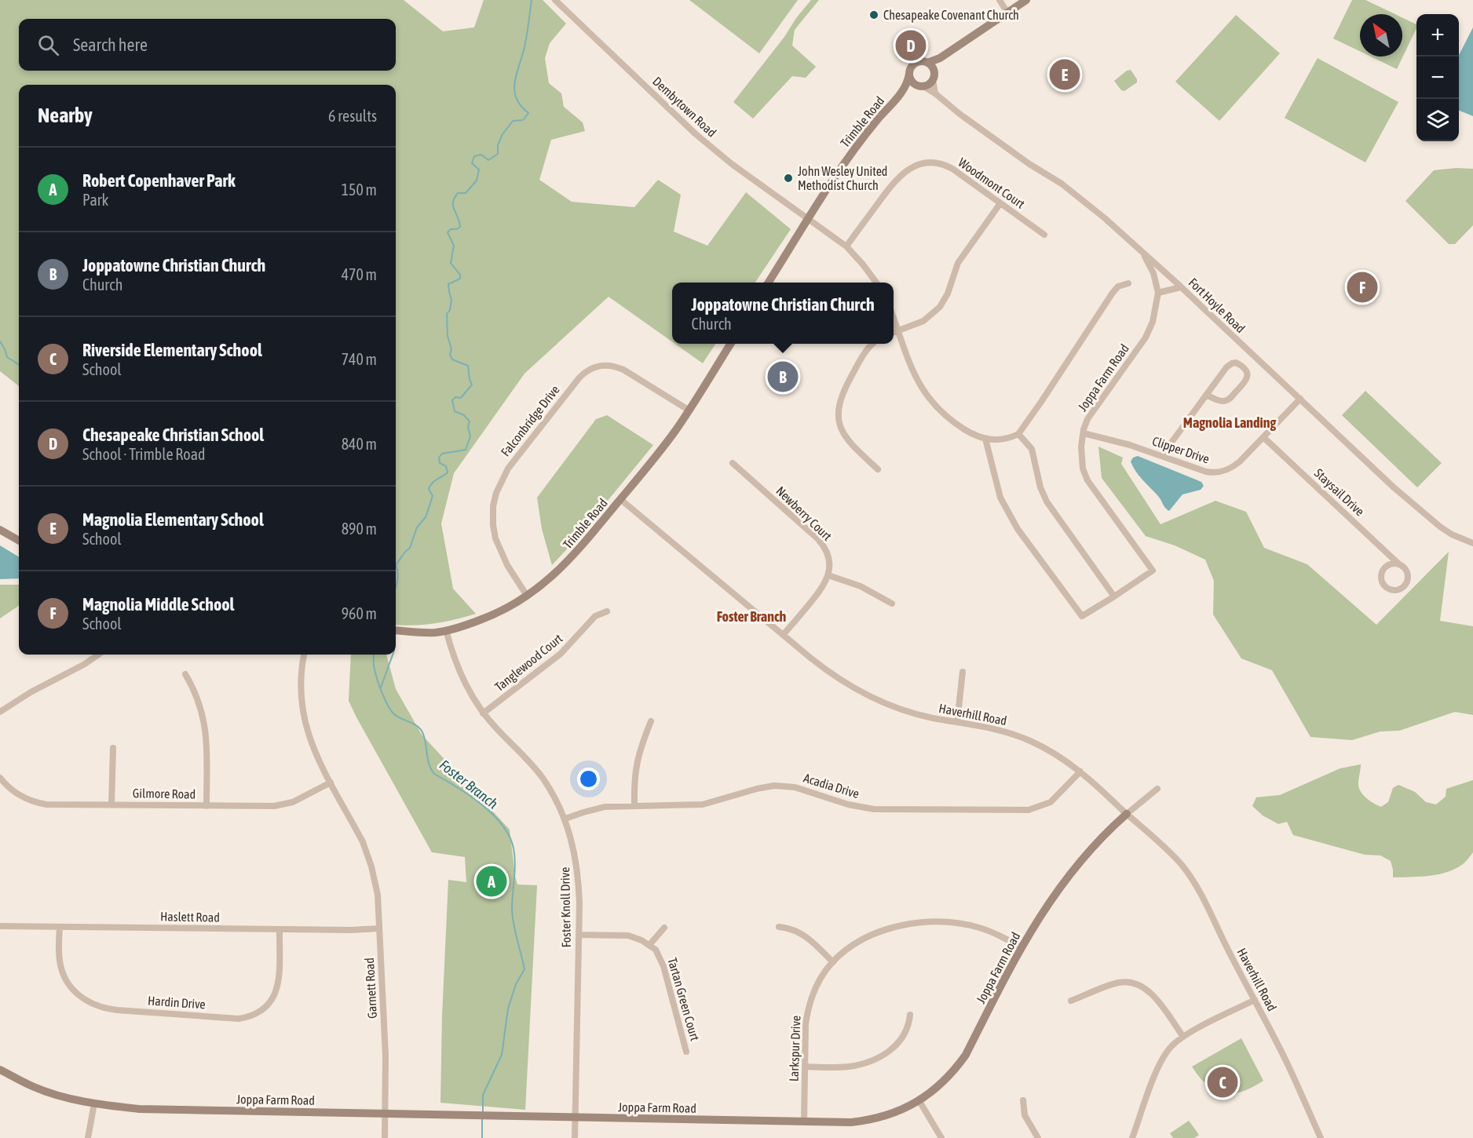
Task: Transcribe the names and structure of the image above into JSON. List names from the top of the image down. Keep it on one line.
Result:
{"streets":{"street":["Dembytown Road","Trimble Road","Woodmont Court","Fort Hoyle Road","Joppa Farm Road","Falconbridge Drive","Clipper Drive","Staysail Drive","Newberry Court","Tanglewood Court","Haverhill Road","Acadia Drive","Gilmore Road","Foster Knoll Drive","Haslett Road","Garnett Road","Tartan Green Court","Hardin Drive","Larkspur Drive"]},"crossings":[["Dembytown Road","Trimble Road"],["Dembytown Road","Woodmont Court"],["Trimble Road","Fort Hoyle Road"],["Trimble Road","Falconbridge Drive"],["Trimble Road","Haverhill Road"],["Trimble Road","Foster Knoll Drive"],["Fort Hoyle Road","Joppa Farm Road"],["Fort Hoyle Road","Clipper Drive"],["Joppa Farm Road","Clipper Drive"],["Joppa Farm Road","Haverhill Road"],["Joppa Farm Road","Foster Knoll Drive"],["Joppa Farm Road","Garnett Road"],["Joppa Farm Road","Larkspur Drive"],["Clipper Drive","Staysail Drive"],["Tanglewood Court","Foster Knoll Drive"],["Haverhill Road","Acadia Drive"],["Acadia Drive","Foster Knoll Drive"],["Gilmore Road","Garnett Road"],["Haslett Road","Garnett Road"],["Haslett Road","Hardin Drive"]],"districts":["Magnolia Landing","Foster Branch"],"water":["Foster Branch"],"places":["Chesapeake Covenant Church","John Wesley United Methodist Church"],"north":"top left","page":{"map_buttons":["+","−"],"search":"Search here","pins":["D","E","F","B","A","C"],"heading":["Nearby","6 results"],"list":[{"mark":"A","name":"Robert Copenhaver Park","note":"Park","value":"150 m"},{"mark":"B","name":"Joppatowne Christian Church","note":"Church","value":"470 m"},{"mark":"C","name":"Riverside Elementary School","note":"School","value":"740 m"},{"mark":"D","name":"Chesapeake Christian School","note":"School · Trimble Road","value":"840 m"},{"mark":"E","name":"Magnolia Elementary School","note":"School","value":"890 m"},{"mark":"F","name":"Magnolia Middle School","note":"School","value":"960 m"}],"popup":["Joppatowne Christian Church","Church"]}}
